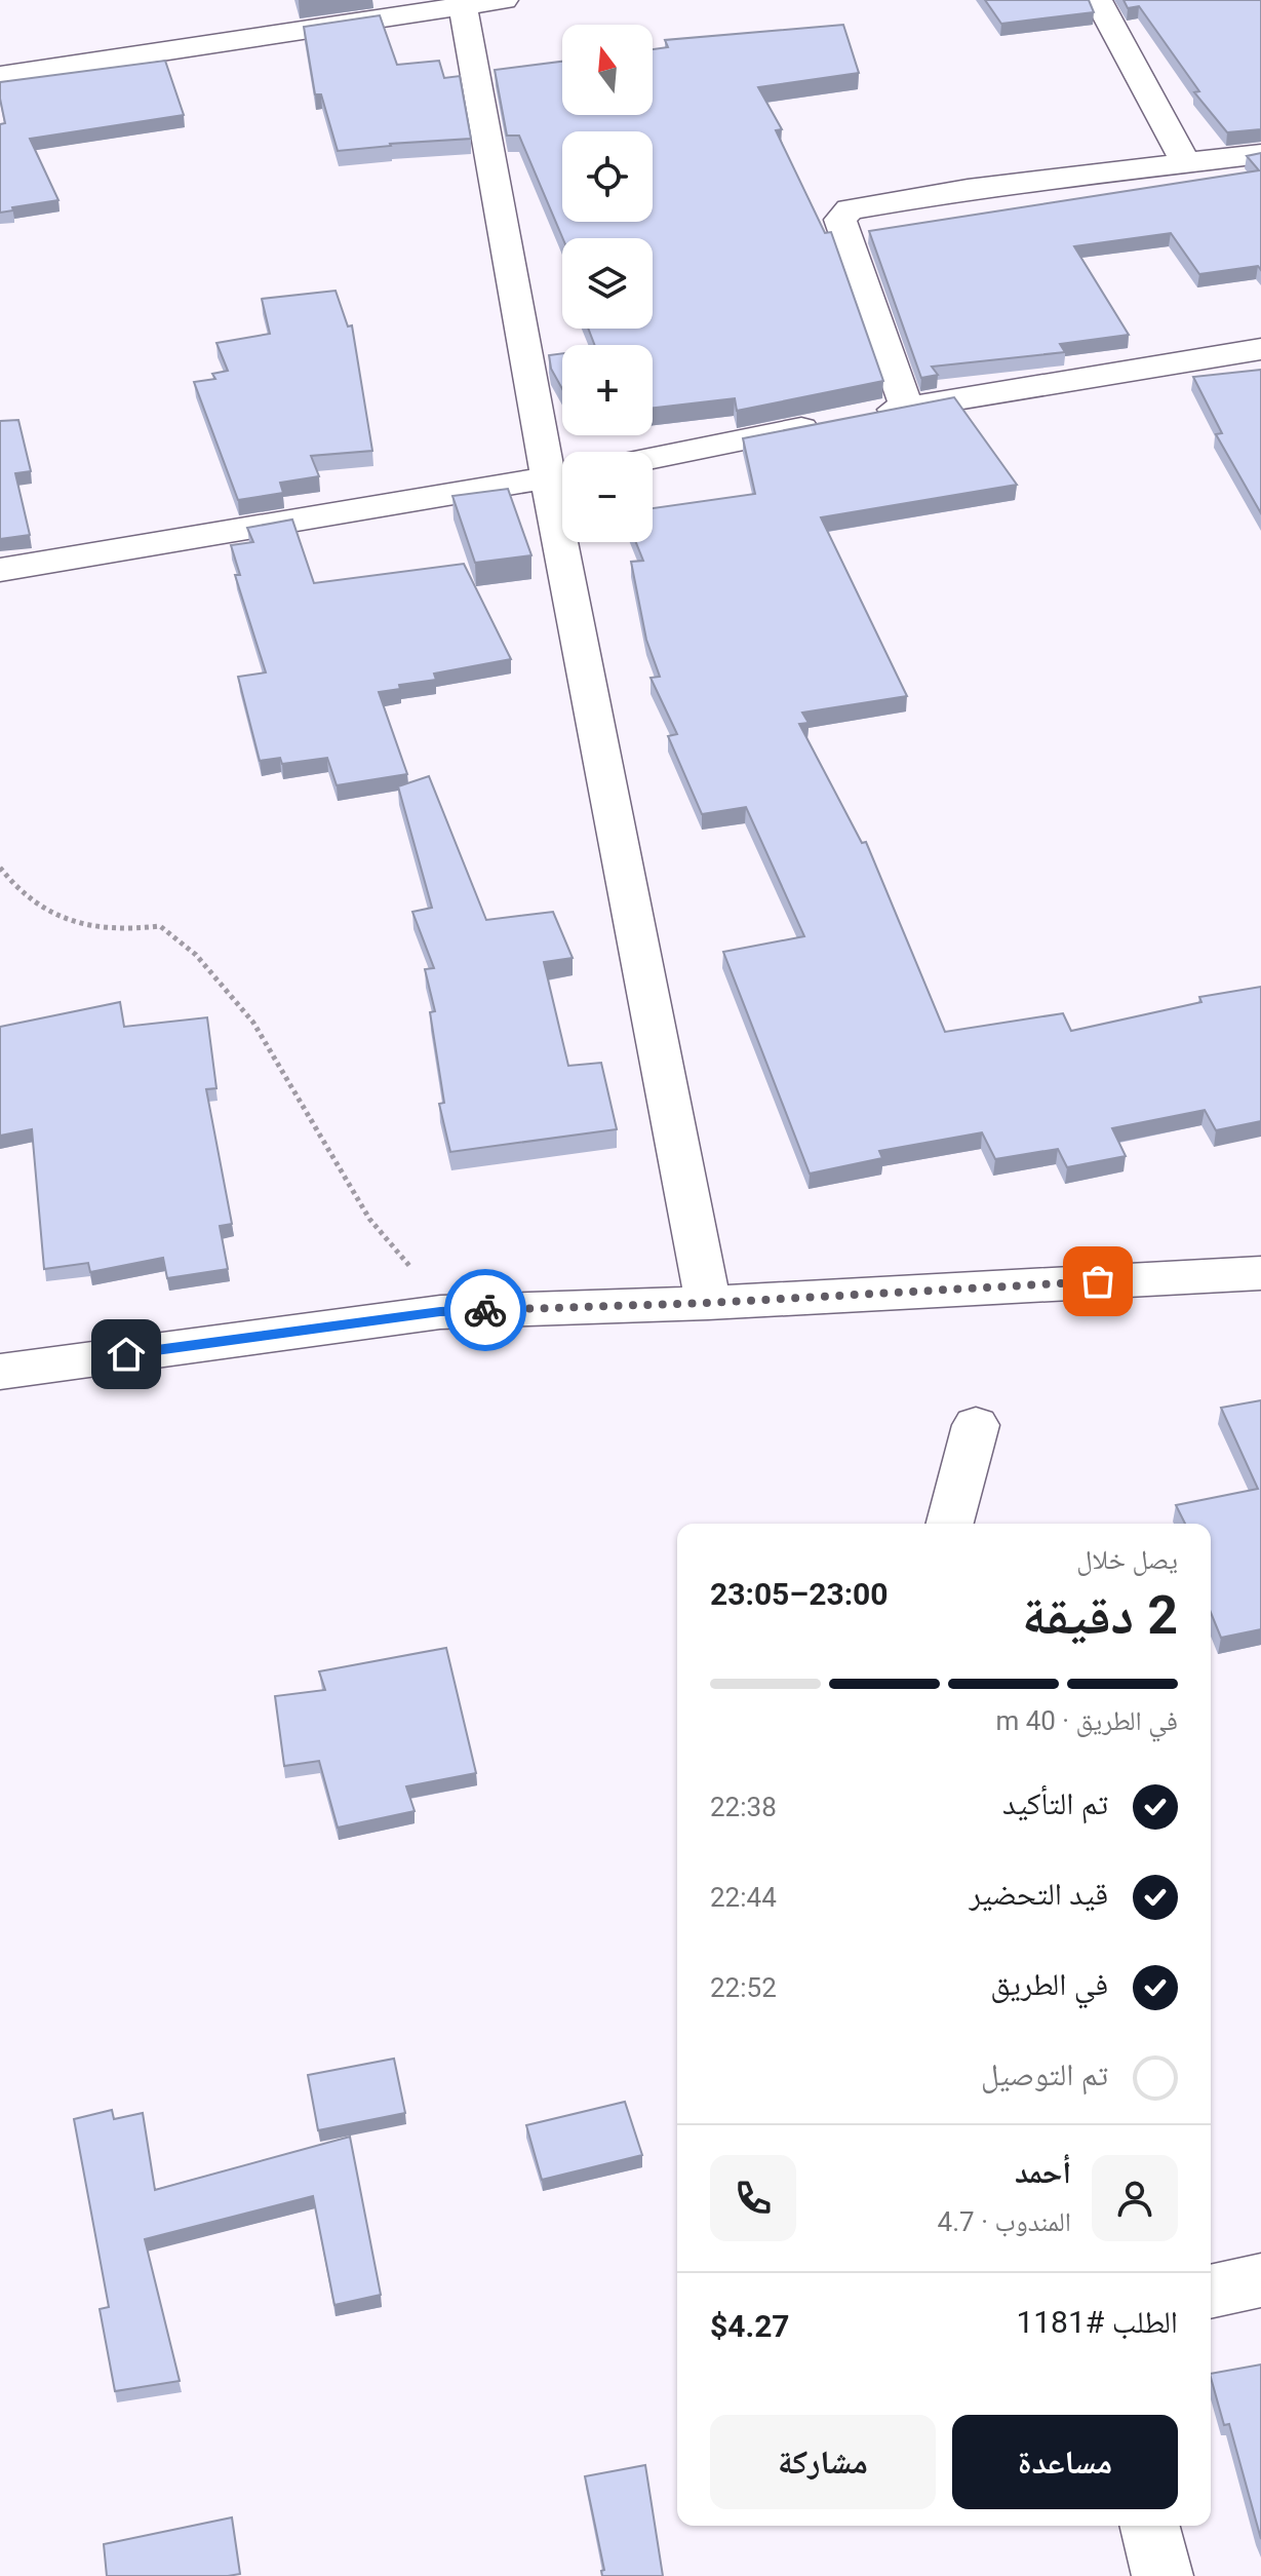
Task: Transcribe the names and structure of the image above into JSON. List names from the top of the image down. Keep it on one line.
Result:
{"north":"top","page":{"map_buttons":["+","−"],"heading":["2 دقيقة","يصل خلال","23:00–23:05"],"panel":["أحمد","المندوب · 4.7","الطلب #1181","$4.27"],"bar":"في الطريق · 40 m","list":[["تم التأكيد","22:38"],["قيد التحضير","22:44"],["في الطريق","22:52"],"تم التوصيل"],"buttons":["مساعدة","مشاركة"]}}
